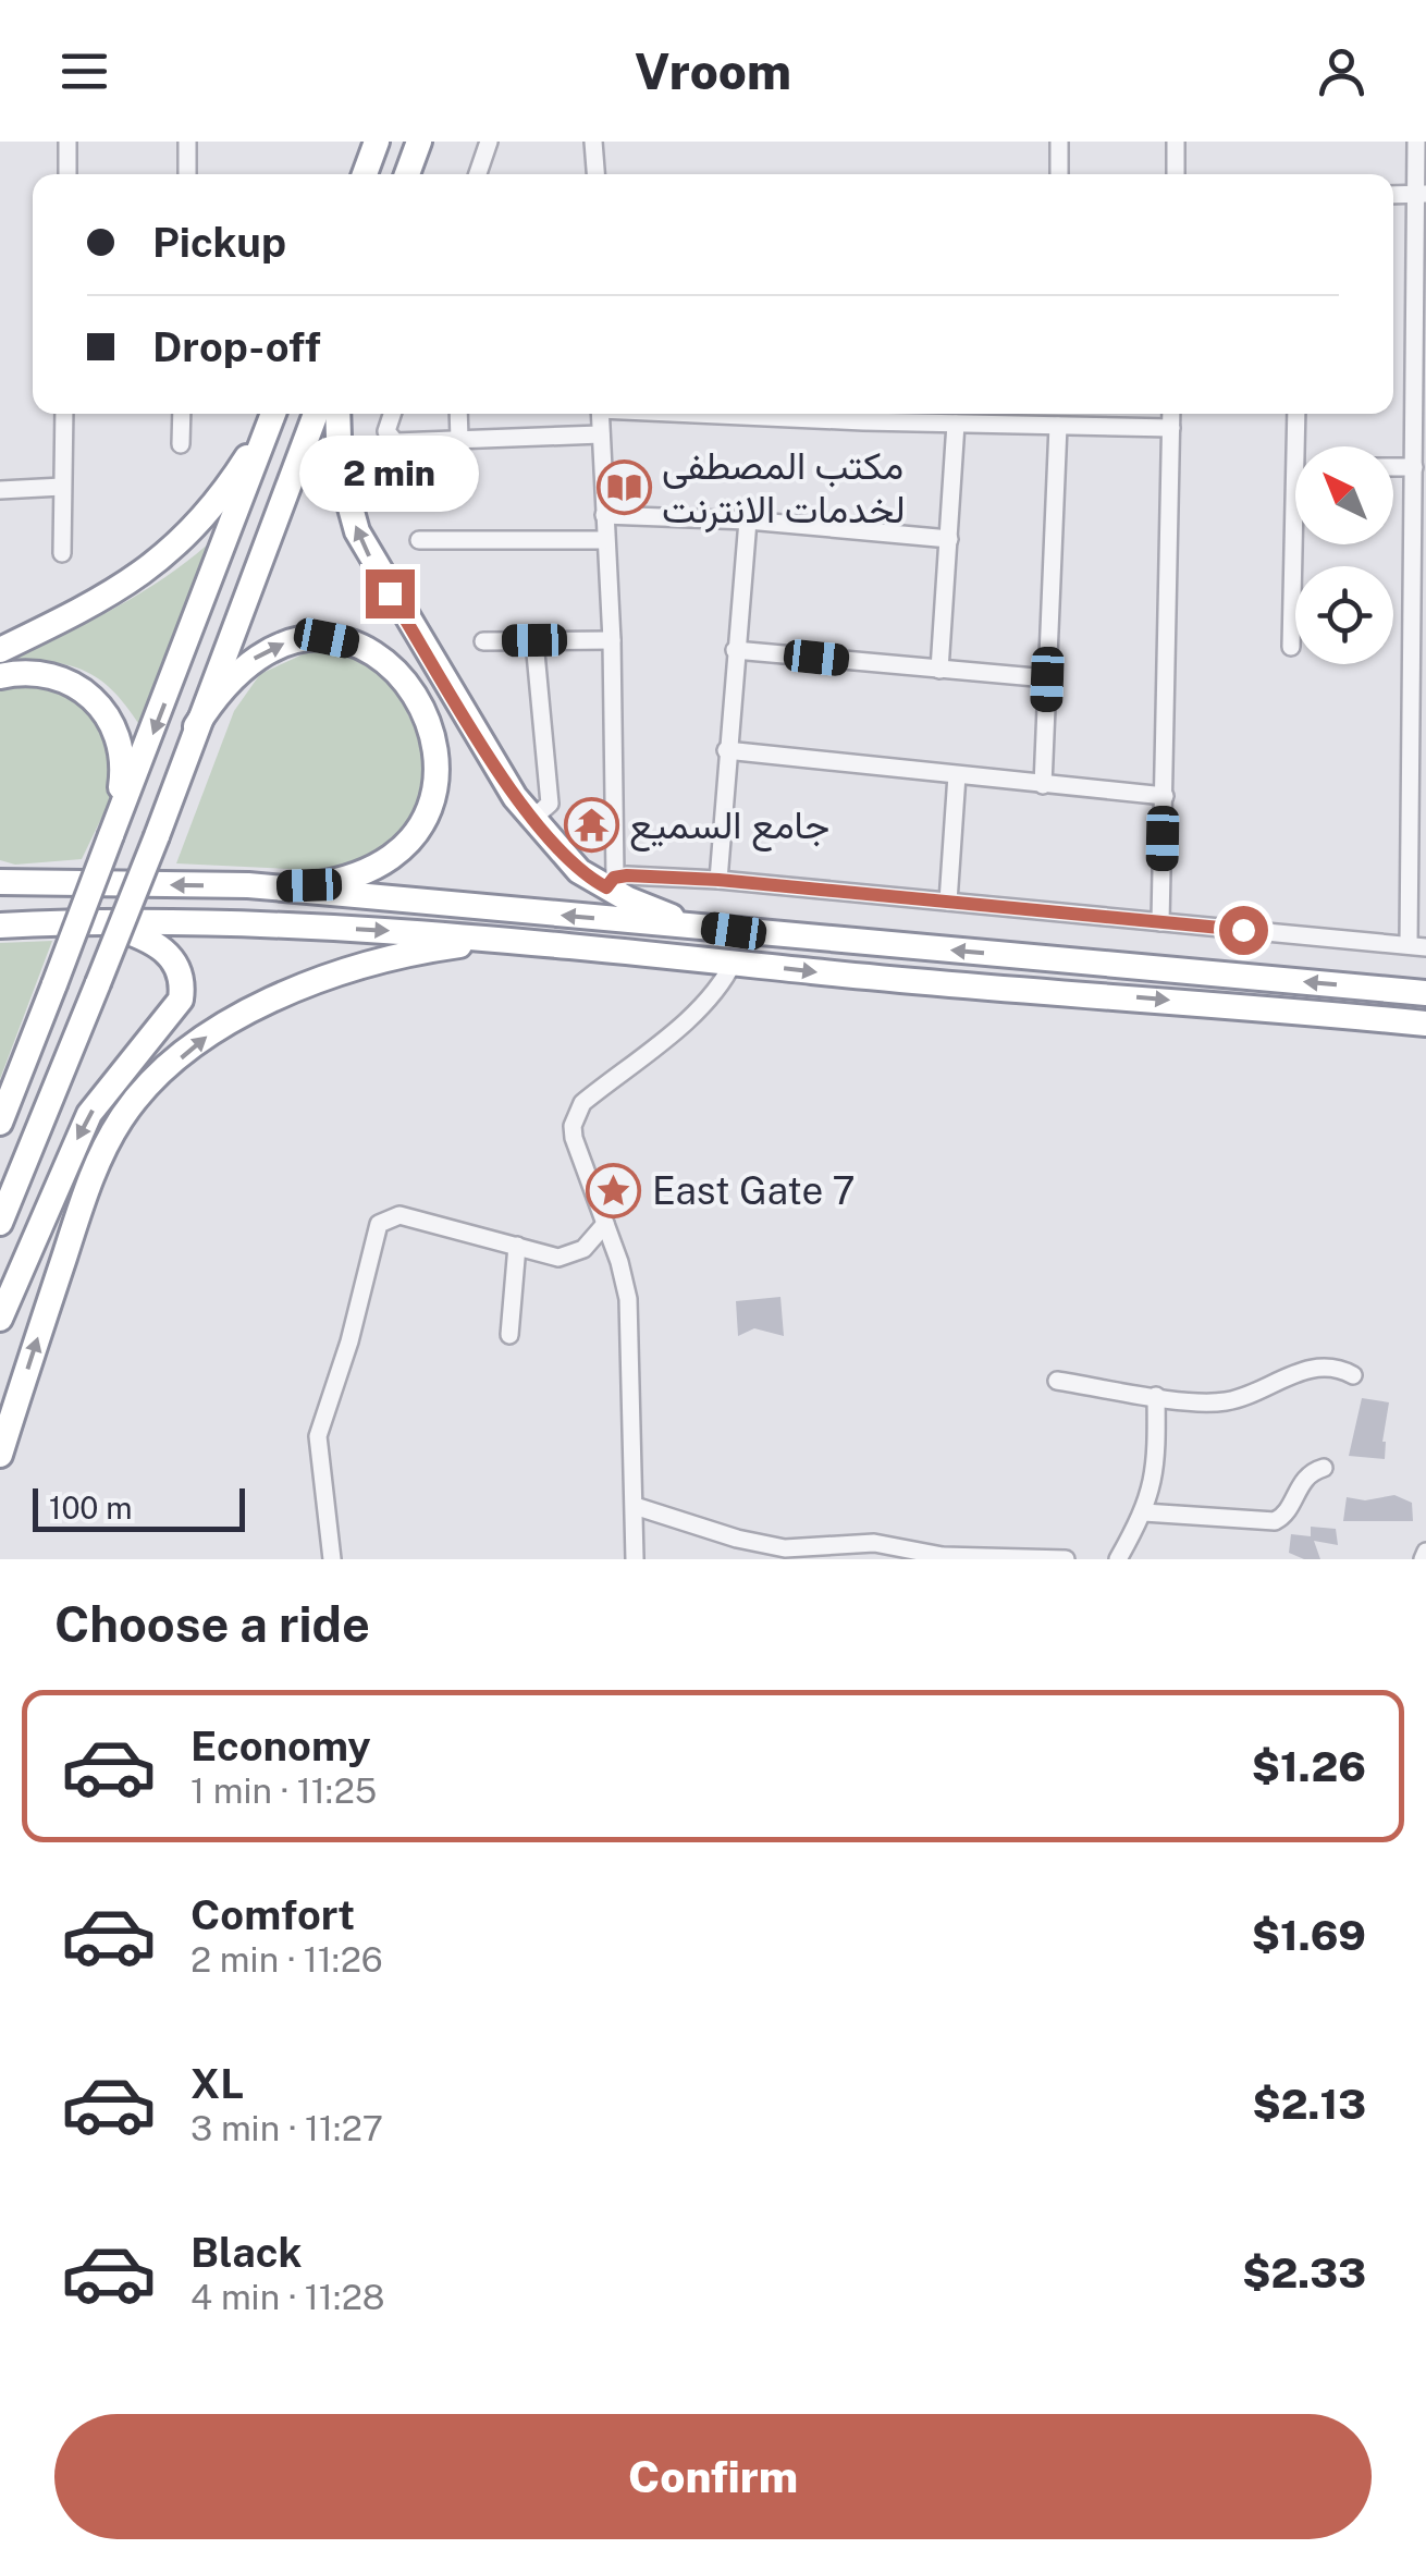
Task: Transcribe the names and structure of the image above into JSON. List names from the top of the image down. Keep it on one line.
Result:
{"places":{"library":["مكتب المصطفى لخدمات الانترنت"],"temple":["جامع السميع"],"place":["East Gate 7"]},"scale_bar":"100 m","north":"top left","page":{"header":"Vroom","banner":["Pickup","Drop-off"],"bubble":"2 min","scale":"100 m","heading":"Choose a ride","list":[{"name":"Economy","note":"1 min · 11:25","value":"$1.26"},{"name":"Comfort","note":"2 min · 11:26","value":"$1.69"},{"name":"XL","note":"3 min · 11:27","value":"$2.13"},{"name":"Black","note":"4 min · 11:28","value":"$2.33"}],"buttons":"Confirm"}}
